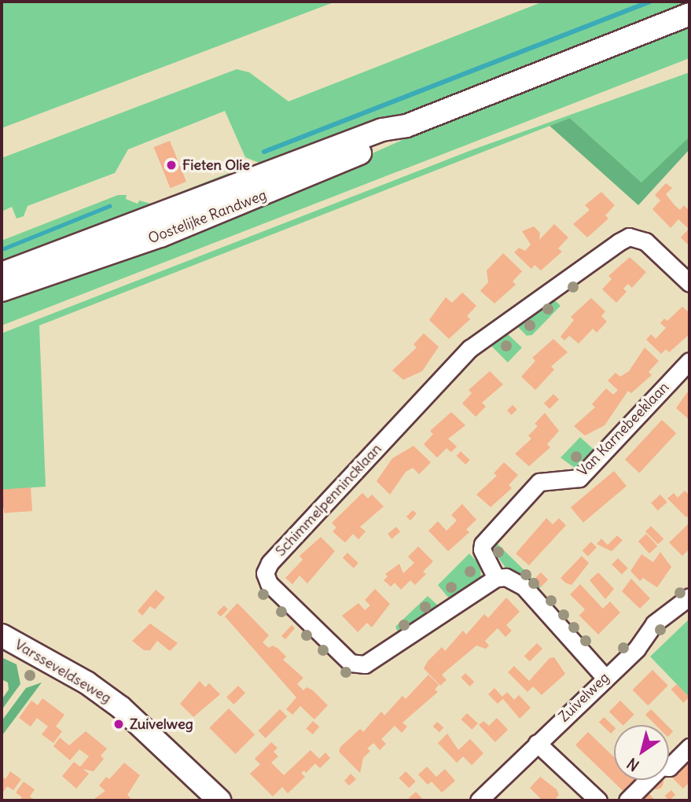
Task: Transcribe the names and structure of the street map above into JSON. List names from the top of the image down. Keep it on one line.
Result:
{"streets":{"main road":["Oostelijke Randweg","Varsseveldseweg"],"street":["Van Karnebeeklaan","Schimmelpennincklaan","Zuivelweg"]},"crossings":[["Van Karnebeeklaan","Schimmelpennincklaan"]],"places":["Fieten Olie","Zuivelweg"],"north":"bottom left"}
